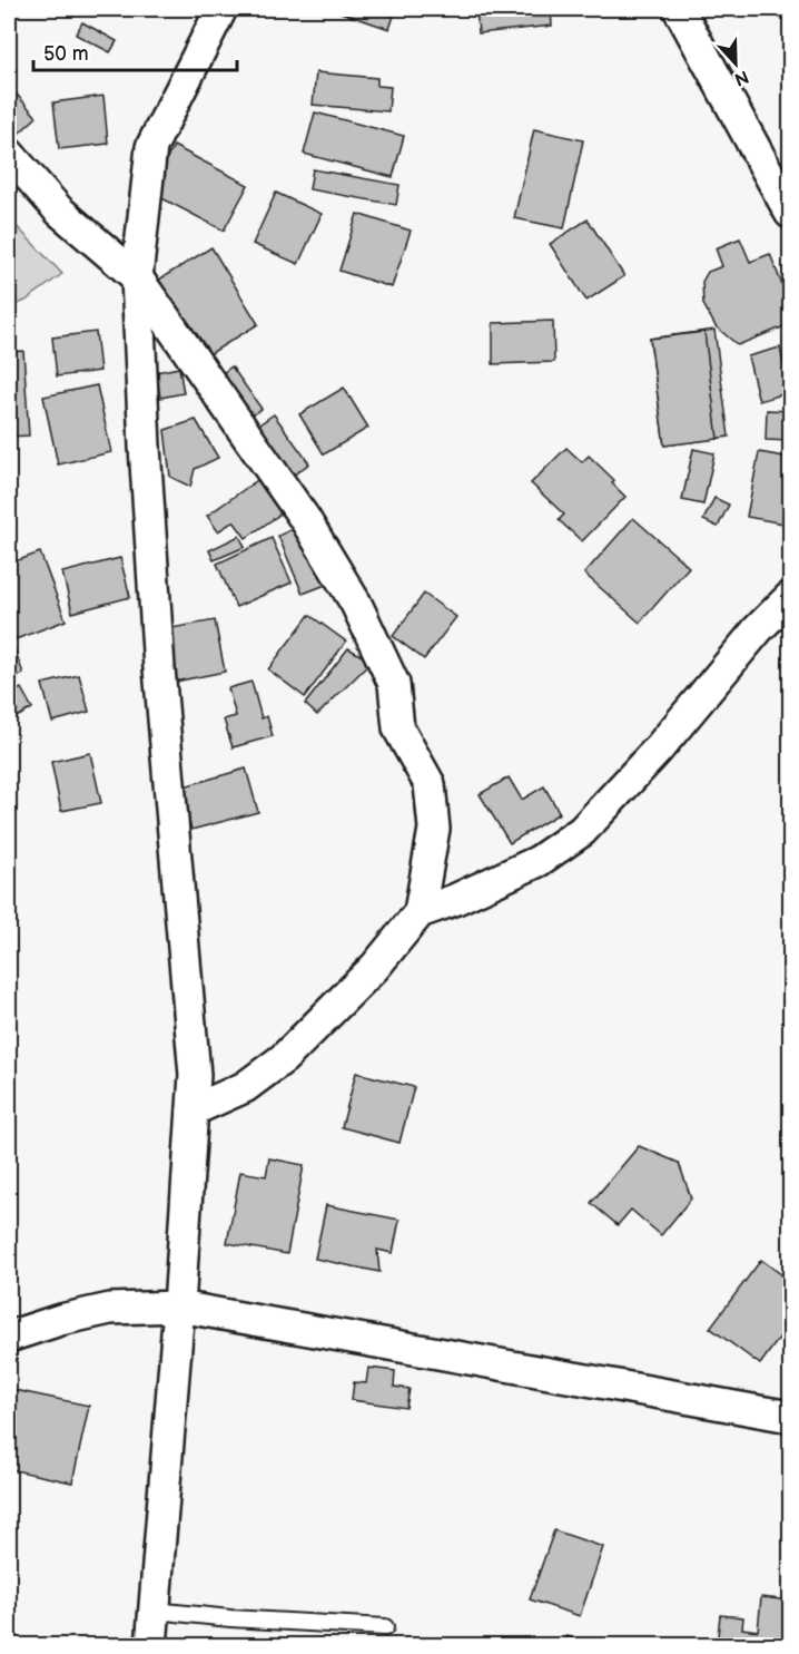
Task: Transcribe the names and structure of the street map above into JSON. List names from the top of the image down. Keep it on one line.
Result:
{"scale_bar":"50 m","north":"bottom"}
